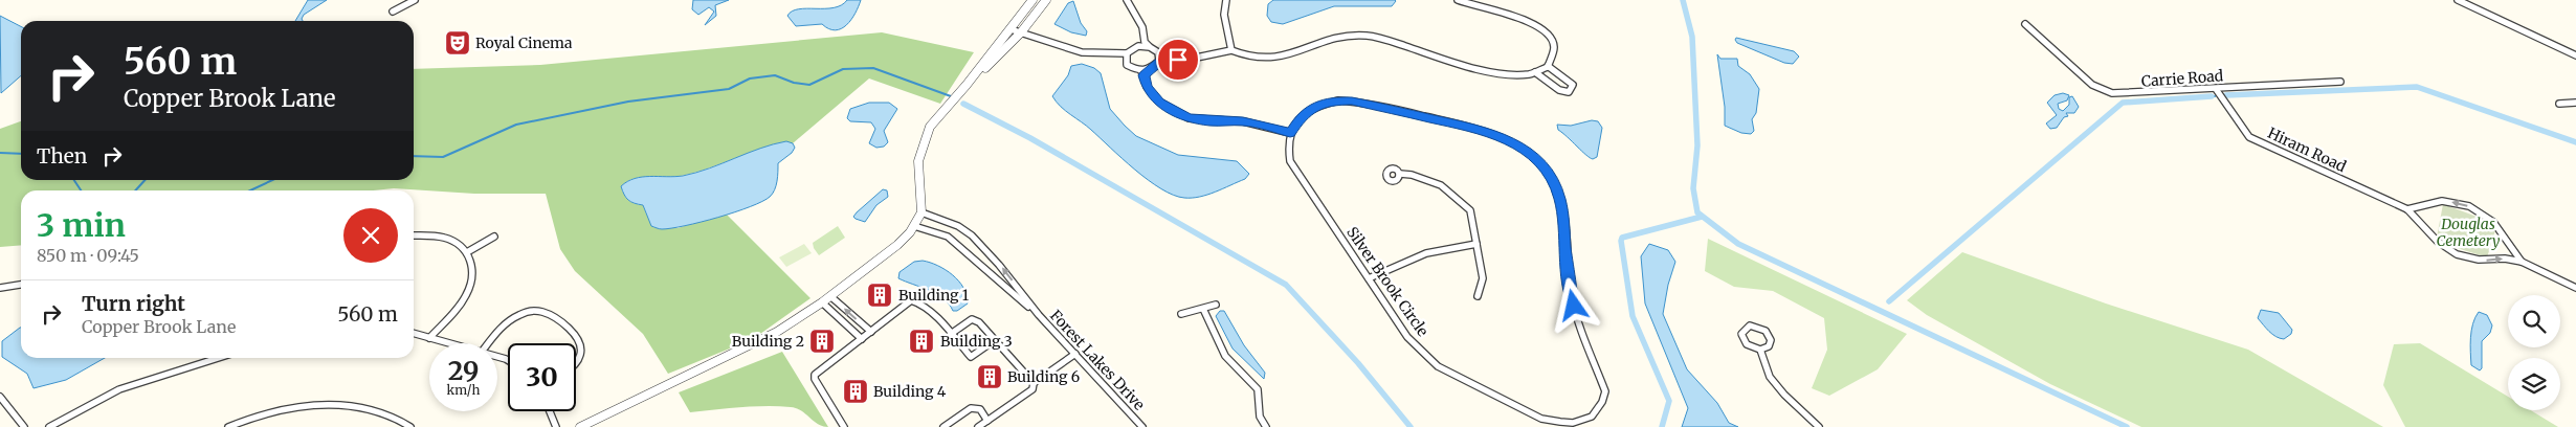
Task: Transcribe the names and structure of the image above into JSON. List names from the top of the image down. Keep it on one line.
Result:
{"streets":{"street":["Carrie Road","Hiram Road","Silver Brook Circle","Forest Lakes Drive"]},"crossings":[["Carrie Road","Hiram Road"]],"parks":["Douglas Cemetery"],"places":{"theatre":["Royal Cinema"],"building":["Building 1","Building 2","Building 3","Building 6","Building 4"]},"page":{"turn":["560 m","Copper Brook Lane"],"then":"Then","heading":["3 min","850 m · 09:45"],"list":[{"name":"Turn right","note":"Copper Brook Lane","value":"560 m"}],"speed":"29 km/h","limit":"30"}}
